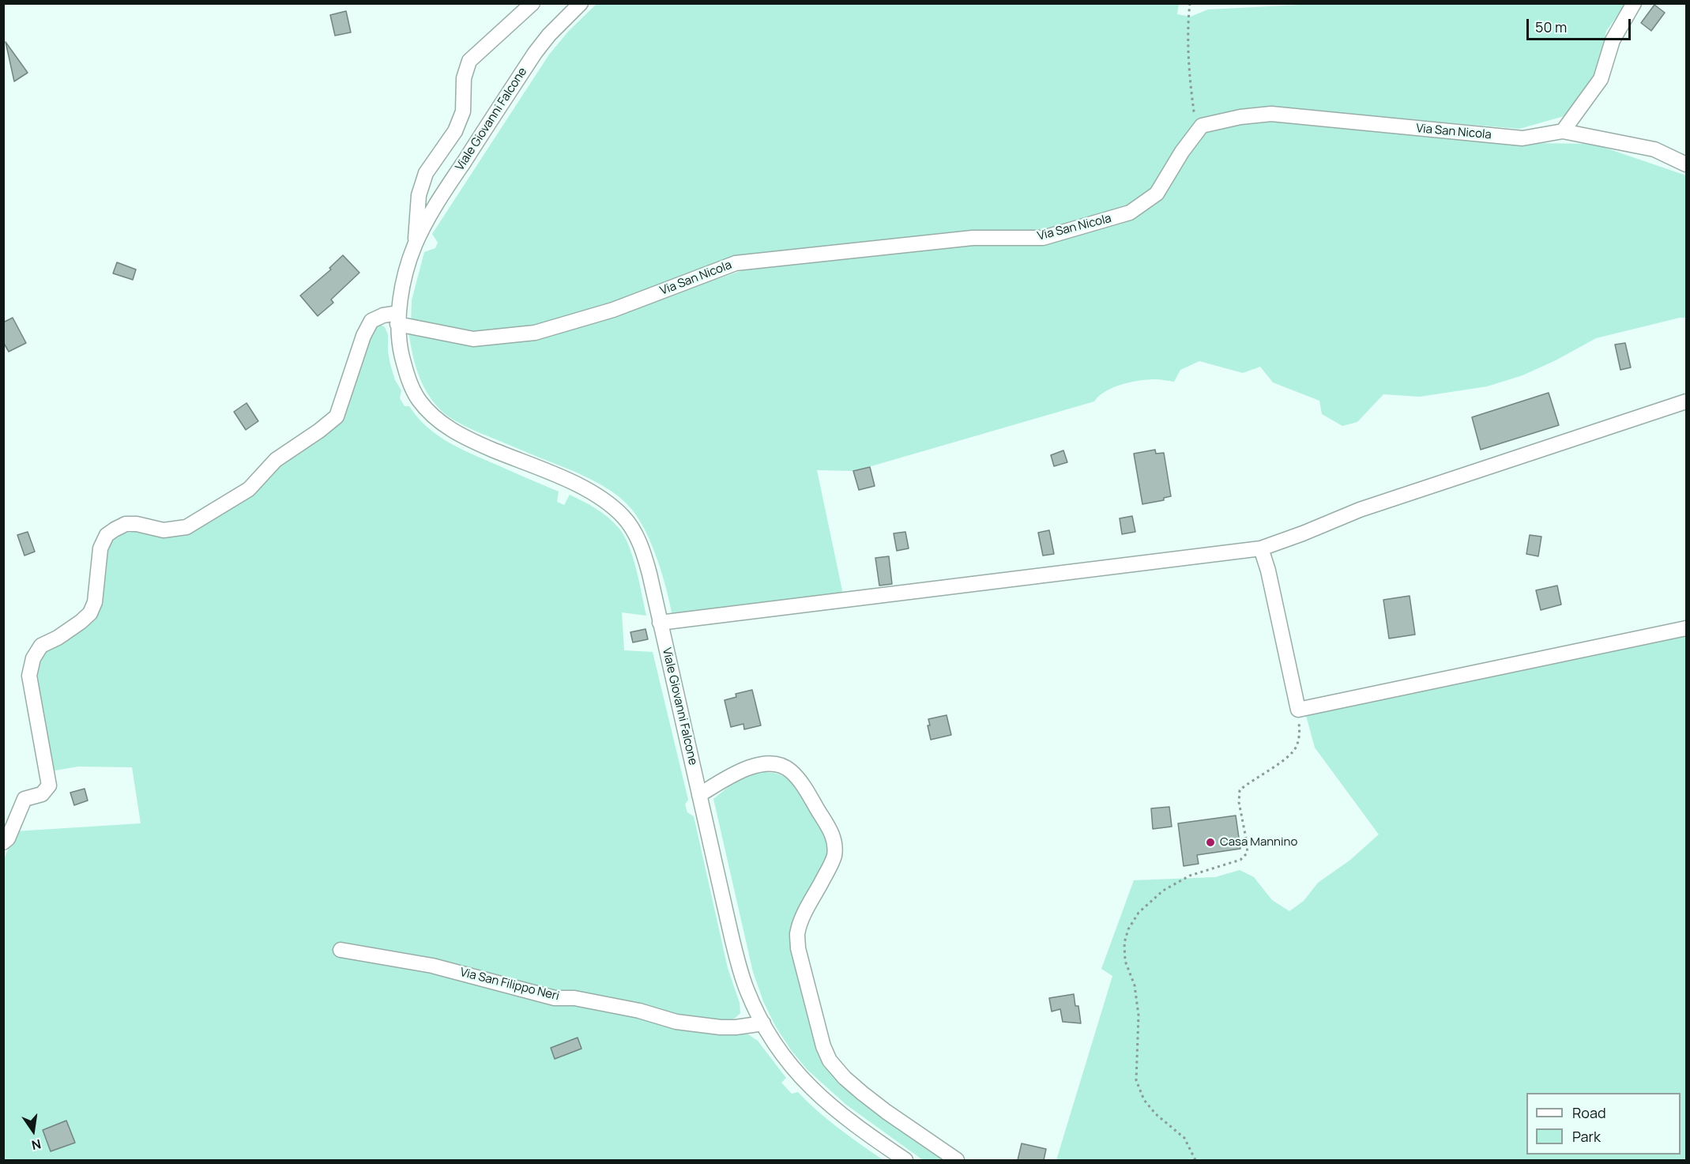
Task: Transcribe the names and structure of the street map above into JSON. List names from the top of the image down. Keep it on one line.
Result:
{"streets":{"street":["Viale Giovanni Falcone","Via San Nicola","Via San Filippo Neri"]},"crossings":[["Viale Giovanni Falcone","Via San Nicola"],["Viale Giovanni Falcone","Via San Filippo Neri"]],"places":["Casa Mannino"],"legend":["Road","Park"],"scale_bar":"50 m","north":"bottom"}
